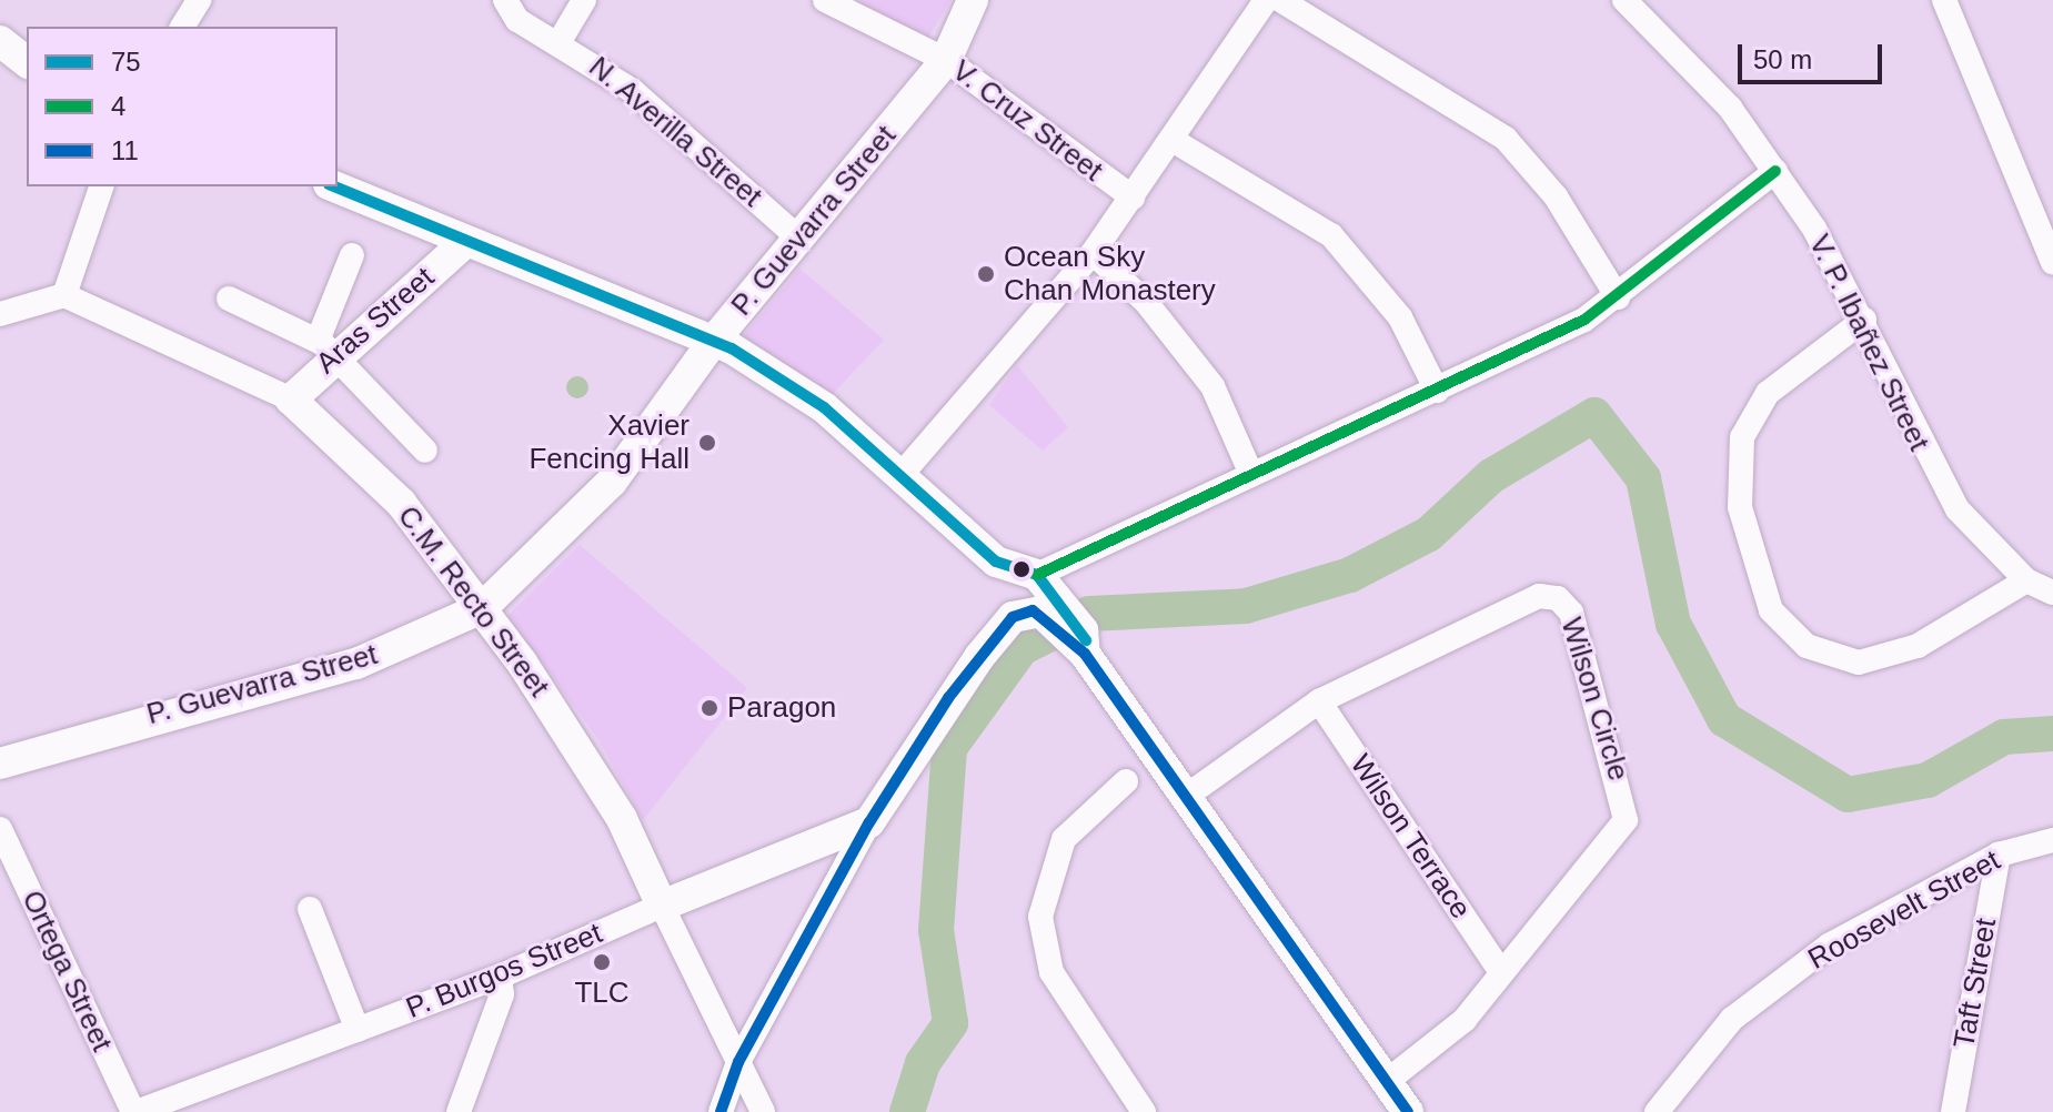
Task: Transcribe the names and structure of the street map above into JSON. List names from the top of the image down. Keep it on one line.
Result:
{"streets":{"main road":["P. Guevarra Street","Aras Street","C.M. Recto Street","P. Burgos Street"],"street":["V. Cruz Street","N. Averilla Street","V. P. Ibañez Street","Wilson Circle","Wilson Terrace","Roosevelt Street","Ortega Street","Taft Street"]},"crossings":[["V. Cruz Street","P. Guevarra Street"],["N. Averilla Street","P. Guevarra Street"],["P. Guevarra Street","C.M. Recto Street"],["Aras Street","C.M. Recto Street"],["C.M. Recto Street","P. Burgos Street"],["Wilson Circle","Wilson Terrace"],["Roosevelt Street","Taft Street"],["Ortega Street","P. Burgos Street"]],"places":["Ocean Sky Chan Monastery","Xavier Fencing Hall","Paragon","TLC"],"lines":["transit line 4","transit line 75","transit line 11"],"legend":["75","4","11"],"scale_bar":"50 m"}
